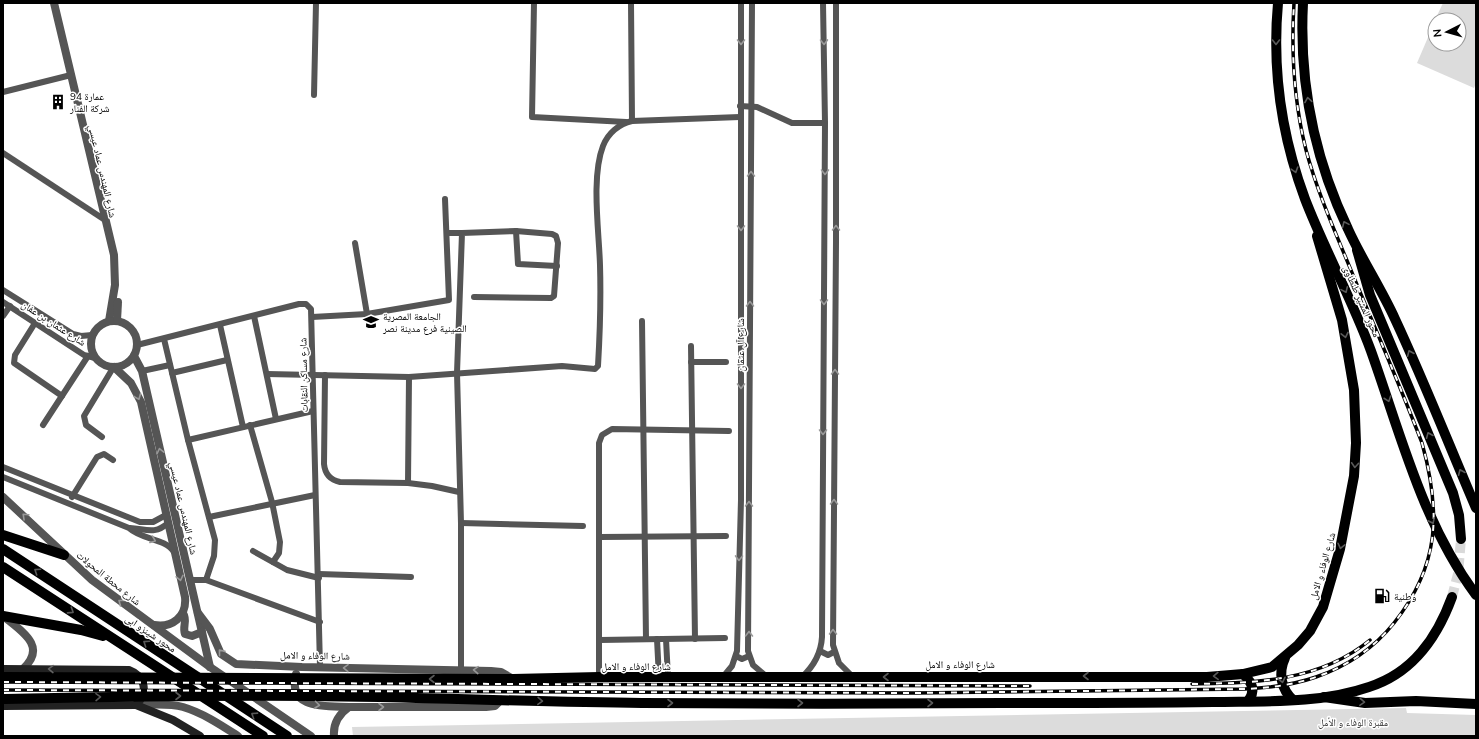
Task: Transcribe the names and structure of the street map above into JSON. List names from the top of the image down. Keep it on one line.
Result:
{"streets":{"main road":["محور المشير طنطاوى","شارع الوفاء و الامل","محور شينزو ابى"],"street":["شارع المهندس عماد عيسي","شارع عثمان بن عفان","شارع آل عثمان","شارع مساكن النقابات","شارع محطة المحولات"]},"crossings":[["شارع المهندس عماد عيسي","شارع عثمان بن عفان"],["شارع المهندس عماد عيسي","شارع الوفاء و الامل"],["شارع المهندس عماد عيسي","شارع محطة المحولات"],["محور المشير طنطاوى","شارع الوفاء و الامل"],["شارع آل عثمان","شارع الوفاء و الامل"],["شارع مساكن النقابات","شارع الوفاء و الامل"]],"parks":["مقبرة الوفاء و الأمل"],"places":{"building":["عمارة 94 شركة الفنار"],"school or university":["الجامعة المصرية الصينية فرع مدينة نصر"],"fuel station":["وطنية"]},"north":"left"}
